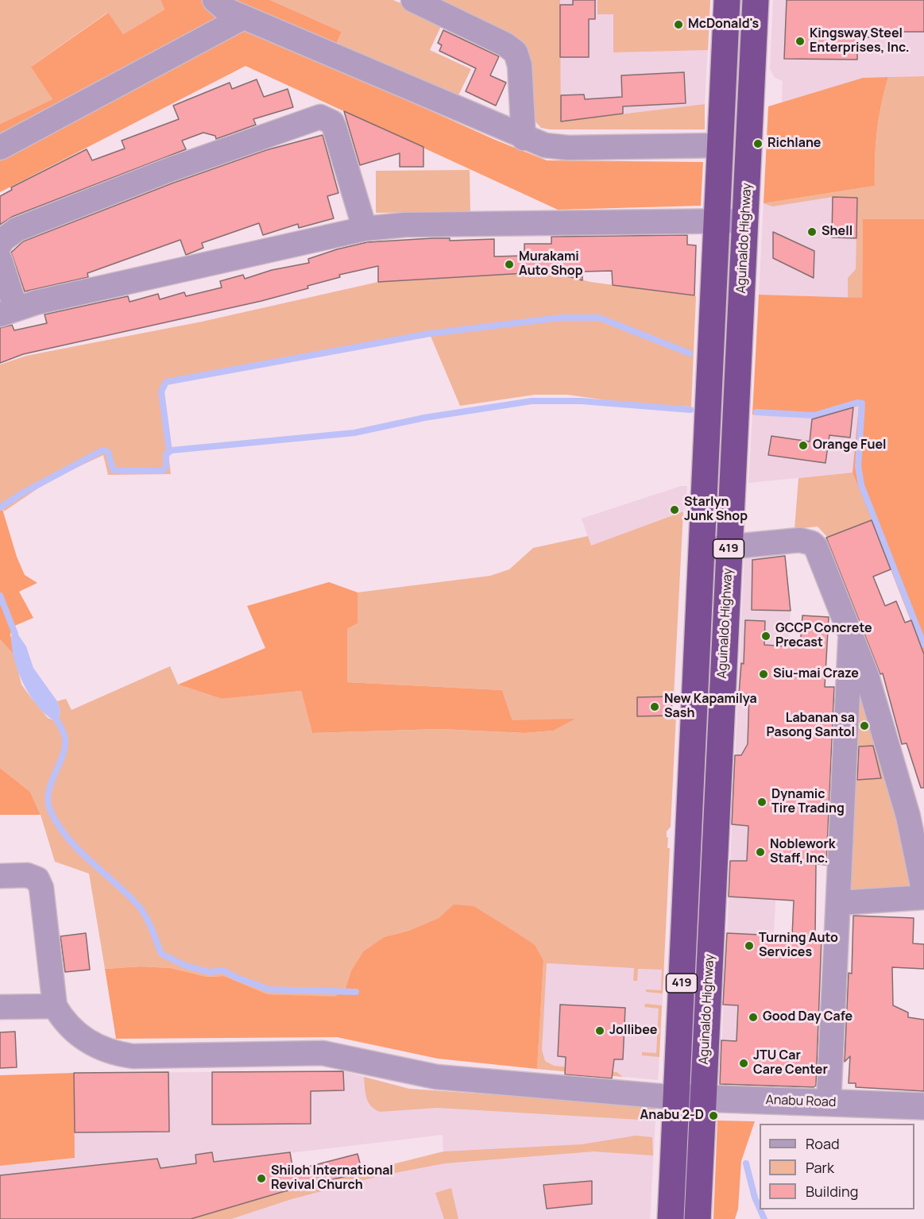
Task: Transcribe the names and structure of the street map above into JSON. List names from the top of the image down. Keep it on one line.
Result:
{"streets":{"highway":["Aguinaldo Highway","419"],"street":["Anabu Road"]},"crossings":[["Aguinaldo Highway","Anabu Road"]],"places":["McDonald's","Kingsway Steel Enterprises, Inc.","Richlane","Shell","Murakami Auto Shop","Orange Fuel","Starlyn Junk Shop","GCCP Concrete Precast","Siu-mai Craze","New Kapamilya Sash","Labanan sa Pasong Santol","Dynamic Tire Trading","Noblework Staff, Inc.","Turning Auto Services","Good Day Cafe","Jollibee","JTU Car Care Center","Anabu 2-D","Shiloh International Revival Church"],"legend":["Road","Park","Building"]}
